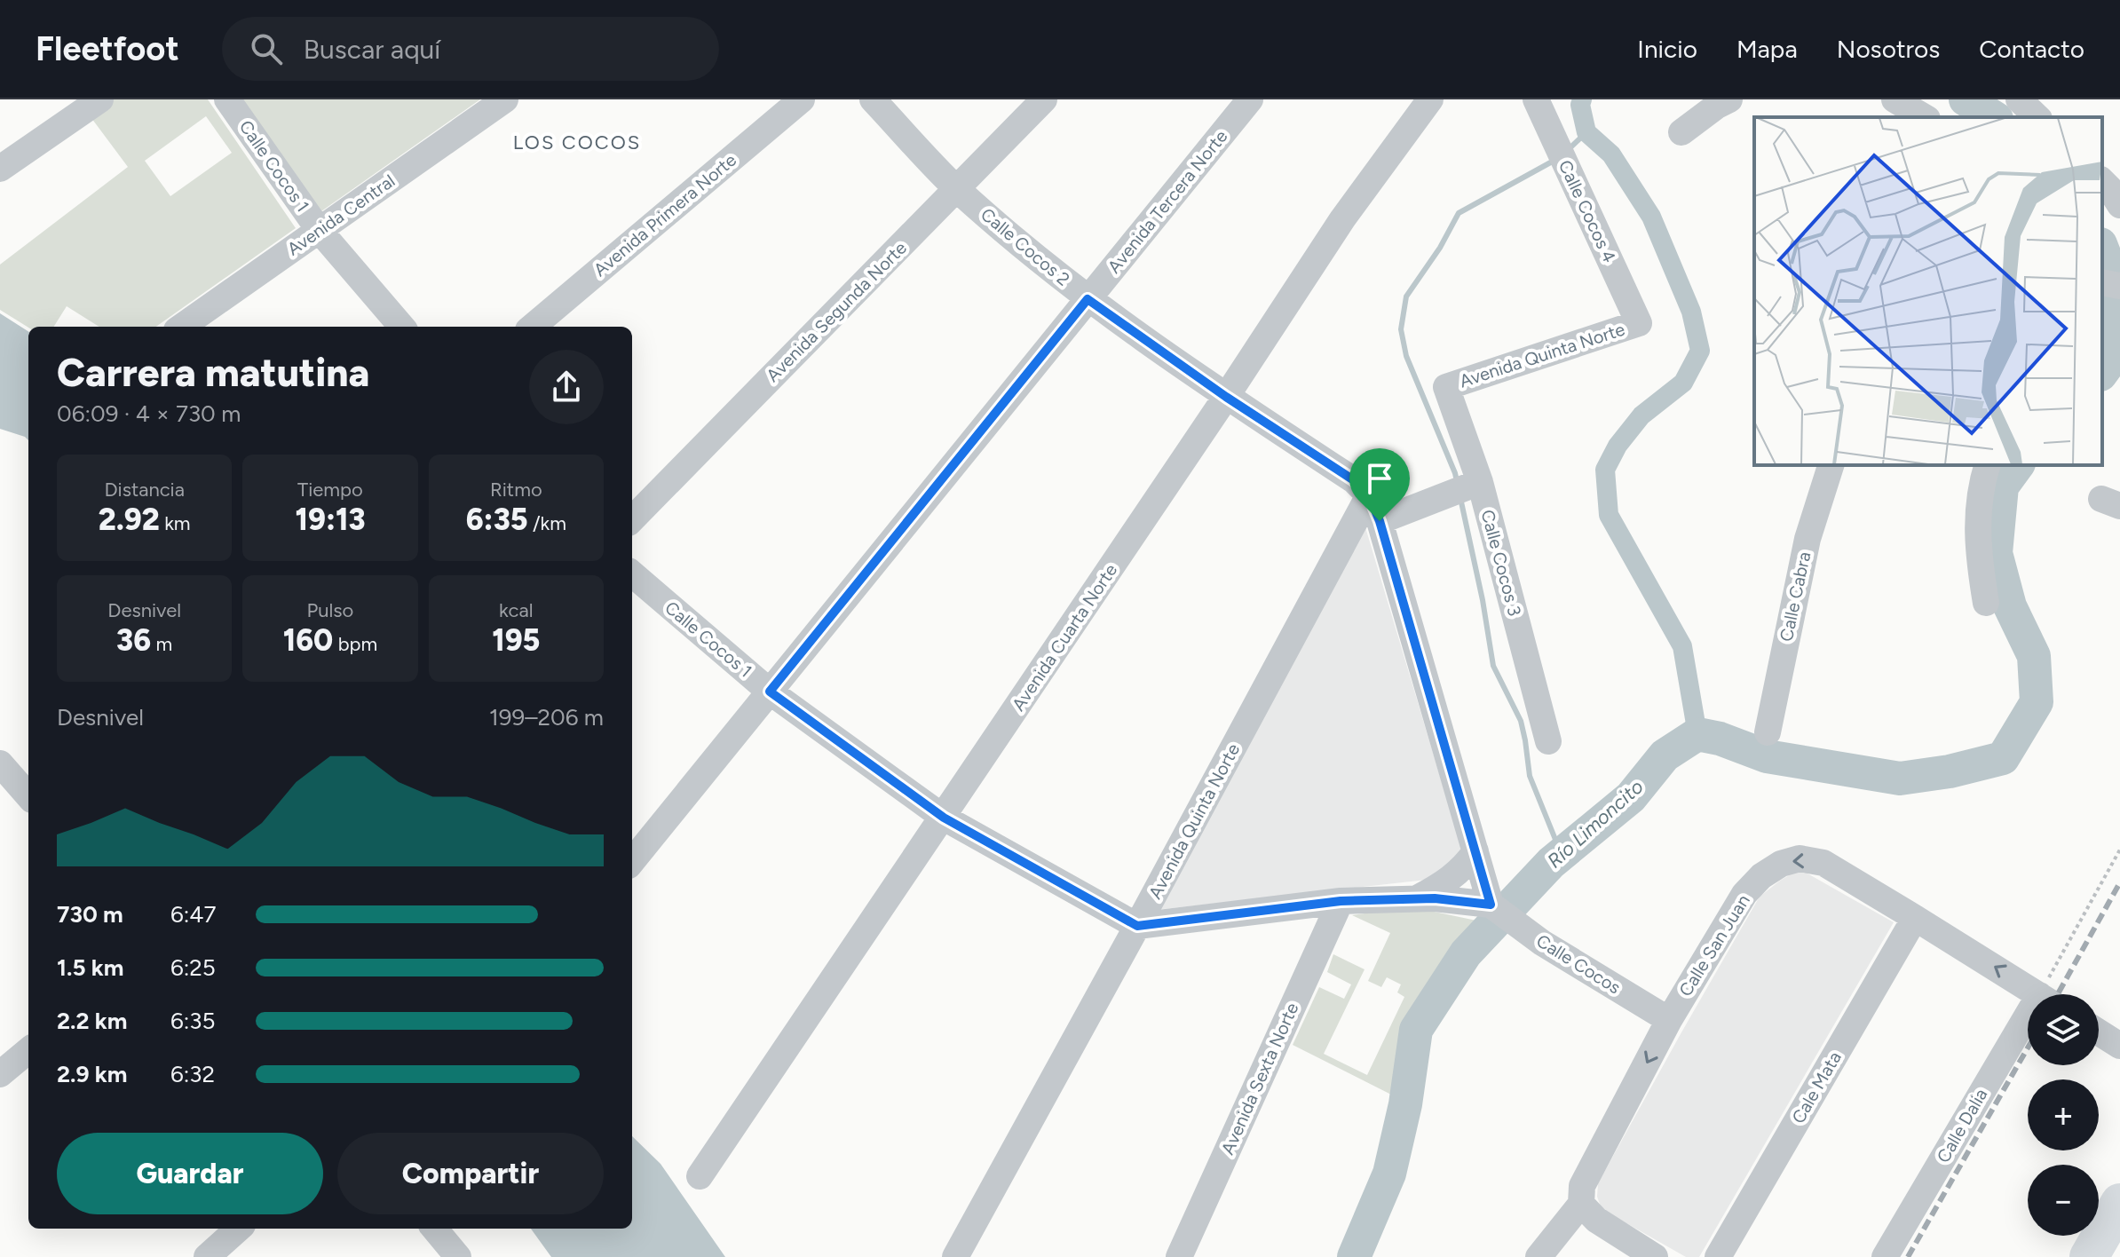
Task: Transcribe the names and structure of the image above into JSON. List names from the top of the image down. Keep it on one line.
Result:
{"streets":{"street":["Calle Cocos 1","Avenida Tercera Norte","Calle Cocos 4","Avenida Central","Avenida Primera Norte","Calle Cocos 2","Avenida Segunda Norte","Avenida Quinta Norte","Calle Cocos 3","Calle Cabra","Avenida Cuarta Norte","Calle San Juan","Calle Cocos","Avenida Sexta Norte","Cale Mata","Calle Dalia"]},"crossings":[["Calle Cocos 1","Avenida Tercera Norte"],["Calle Cocos 1","Avenida Central"],["Calle Cocos 1","Avenida Quinta Norte"],["Calle Cocos 1","Avenida Cuarta Norte"],["Avenida Tercera Norte","Calle Cocos 2"],["Calle Cocos 4","Avenida Quinta Norte"],["Calle Cocos 2","Avenida Segunda Norte"],["Calle Cocos 2","Avenida Quinta Norte"],["Calle Cocos 2","Avenida Cuarta Norte"],["Calle Cocos 2","Calle Cocos"],["Avenida Quinta Norte","Calle Cocos 3"],["Calle San Juan","Calle Cocos"],["Calle San Juan","Cale Mata"]],"districts":["LOS COCOS"],"water":["Río Limoncito"],"page":{"header":"Fleetfoot","search":"Buscar aquí","nav":["Inicio","Mapa","Nosotros","Contacto"],"heading":["Carrera matutina","06:09 · 4 × 730 m"],"stats":[["Distancia","2.92 km"],["Tiempo","19:13"],["Ritmo","6:35 /km"],["Desnivel","36 m"],["Pulso","160 bpm"],["kcal","195"]],"chart":["Desnivel","199–206 m"],"list":[{"name":"730 m","note":"6:47"},{"name":"1.5 km","note":"6:25"},{"name":"2.2 km","note":"6:35"},{"name":"2.9 km","note":"6:32"}],"map_buttons":["+","−"],"buttons":["Guardar","Compartir"]}}
